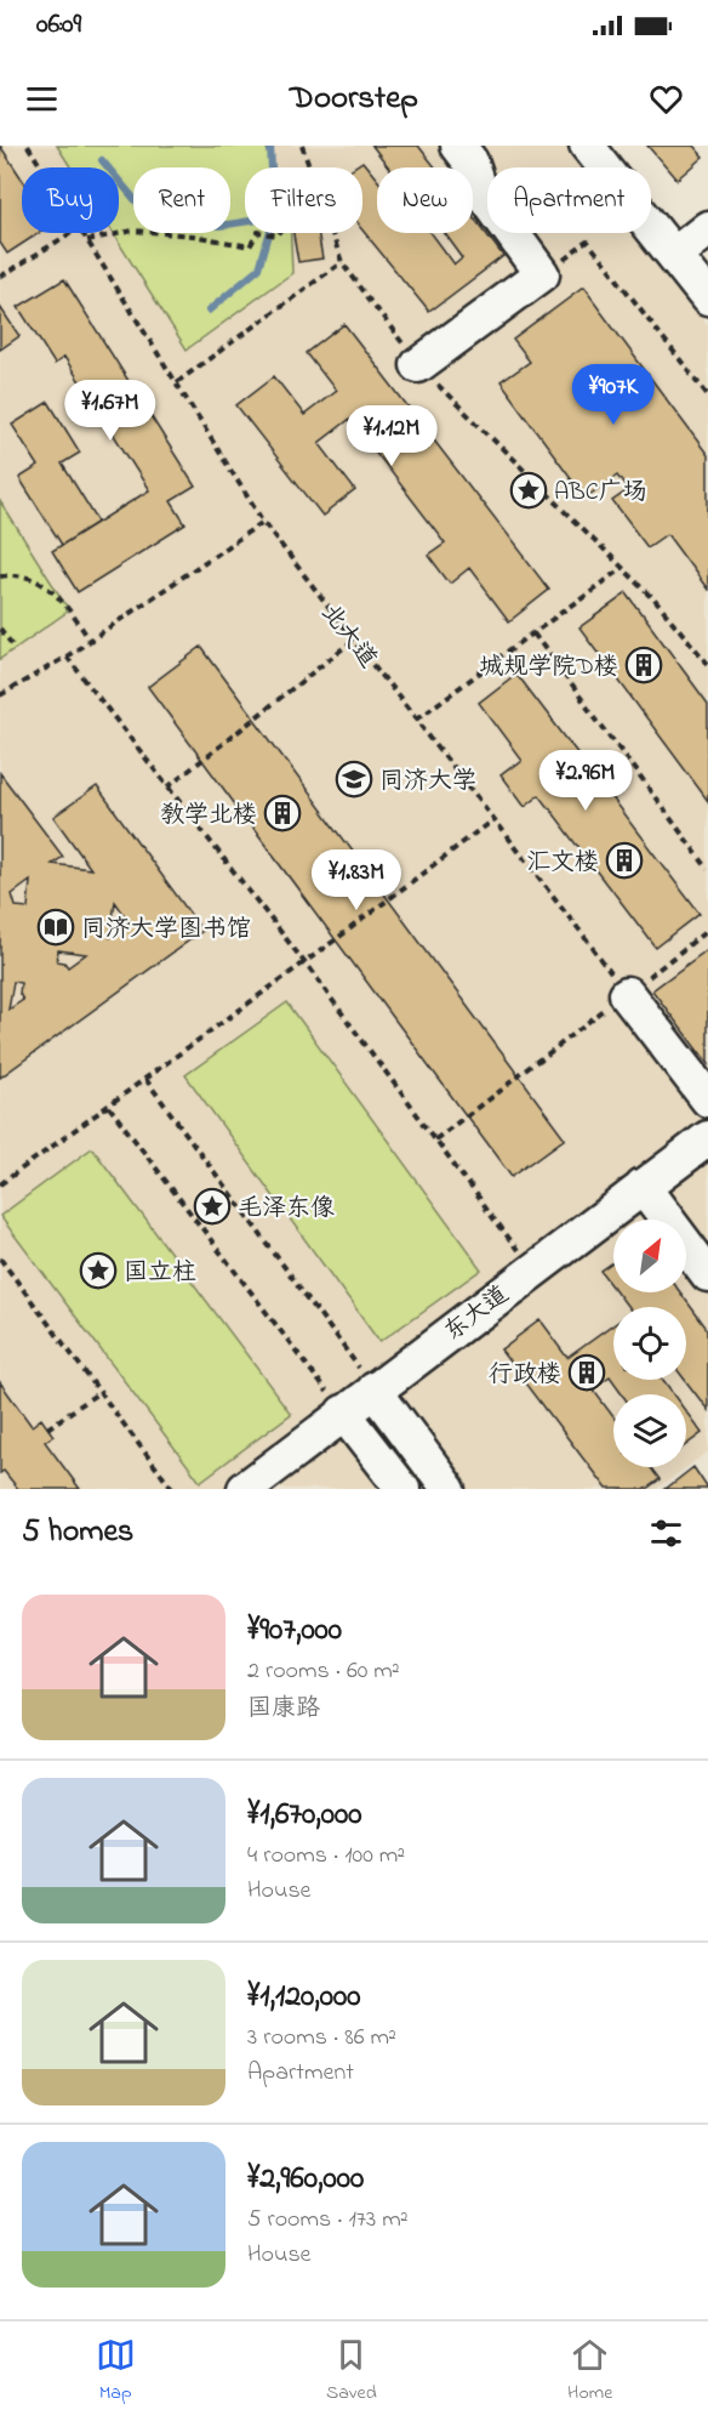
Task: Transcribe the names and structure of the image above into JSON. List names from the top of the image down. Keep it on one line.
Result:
{"streets":{"street":["东大道"],"path":["北大道"]},"places":{"place":["ABC广场","毛泽东像","国立柱"],"building":["城规学院D楼","教学北楼","汇文楼","行政楼"],"school or university":["同济大学"],"library":["同济大学图书馆"]},"north":"top right","page":{"status":"06:09","header":"Doorstep","chip":["Buy","Rent","Filters","New","Apartment"],"price":["¥907K","¥1.67M","¥1.12M","¥2.96M","¥1.83M"],"heading":"5 homes","list":[{"name":"¥907,000","note":"2 rooms · 60 m² · 国康路"},{"name":"¥1,670,000","note":"4 rooms · 100 m² · House"},{"name":"¥1,120,000","note":"3 rooms · 86 m² · Apartment"},{"name":"¥2,960,000","note":"5 rooms · 173 m² · House"}],"tabs":["Map","Saved","Home"]}}
